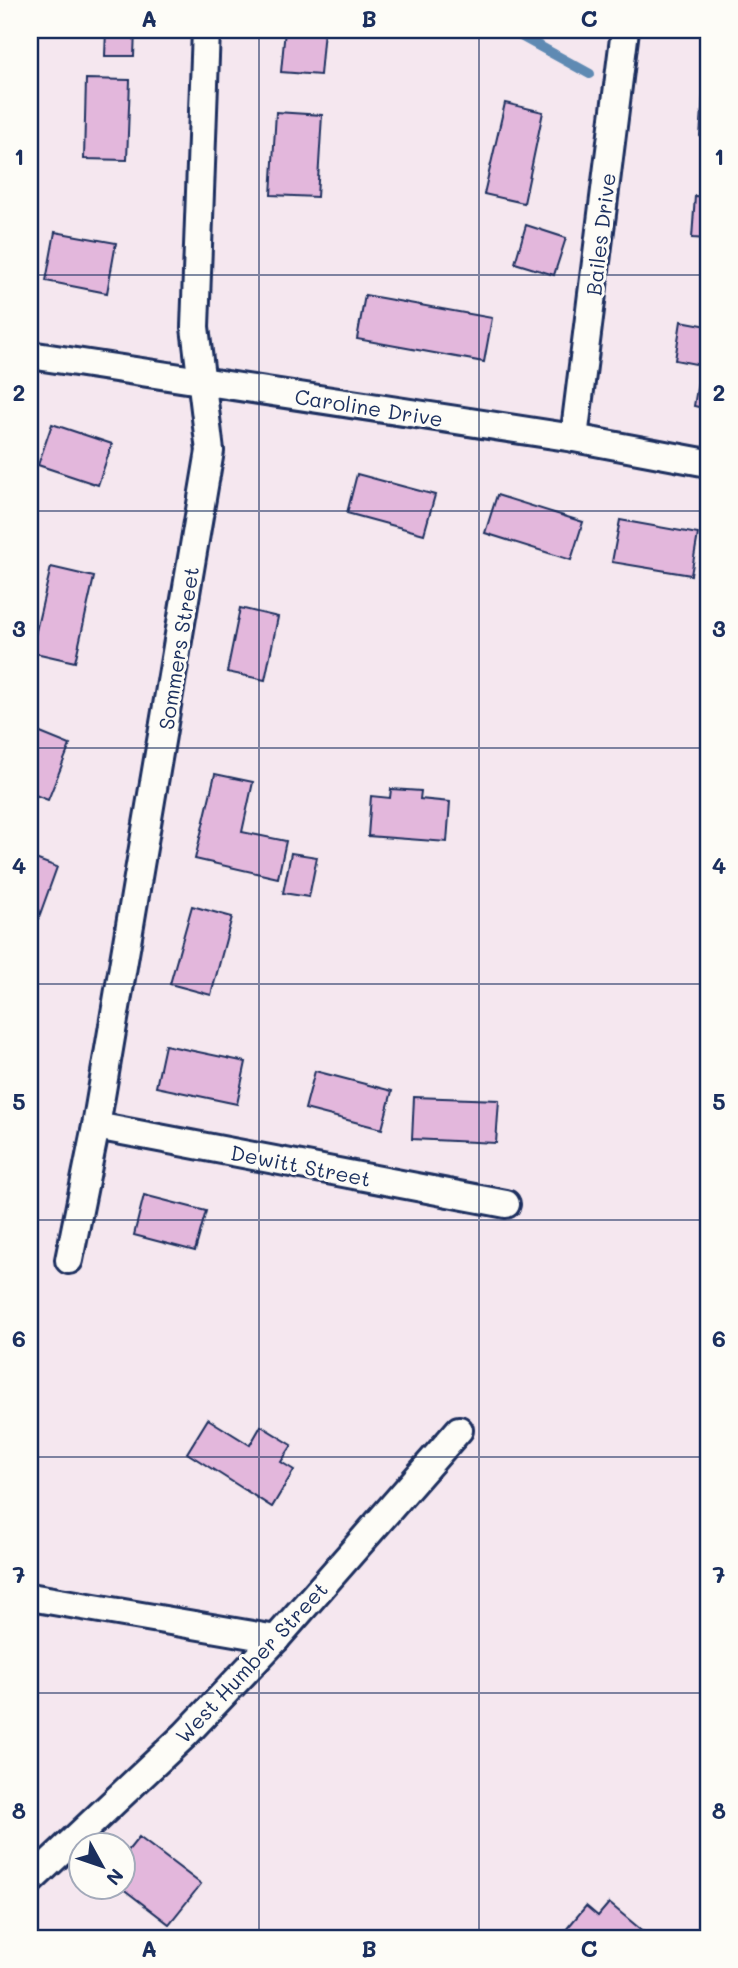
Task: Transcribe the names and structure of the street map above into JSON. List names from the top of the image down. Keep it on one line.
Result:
{"streets":{"street":["Bailes Drive","Caroline Drive","Sommers Street","Dewitt Street","West Humber Street"]},"crossings":[["Bailes Drive","Caroline Drive"],["Caroline Drive","Sommers Street"],["Sommers Street","Dewitt Street"]],"north":"bottom right","grid":{"columns":["A","B","C"],"rows":["1","2","3","4","5","6","7","8"]}}
